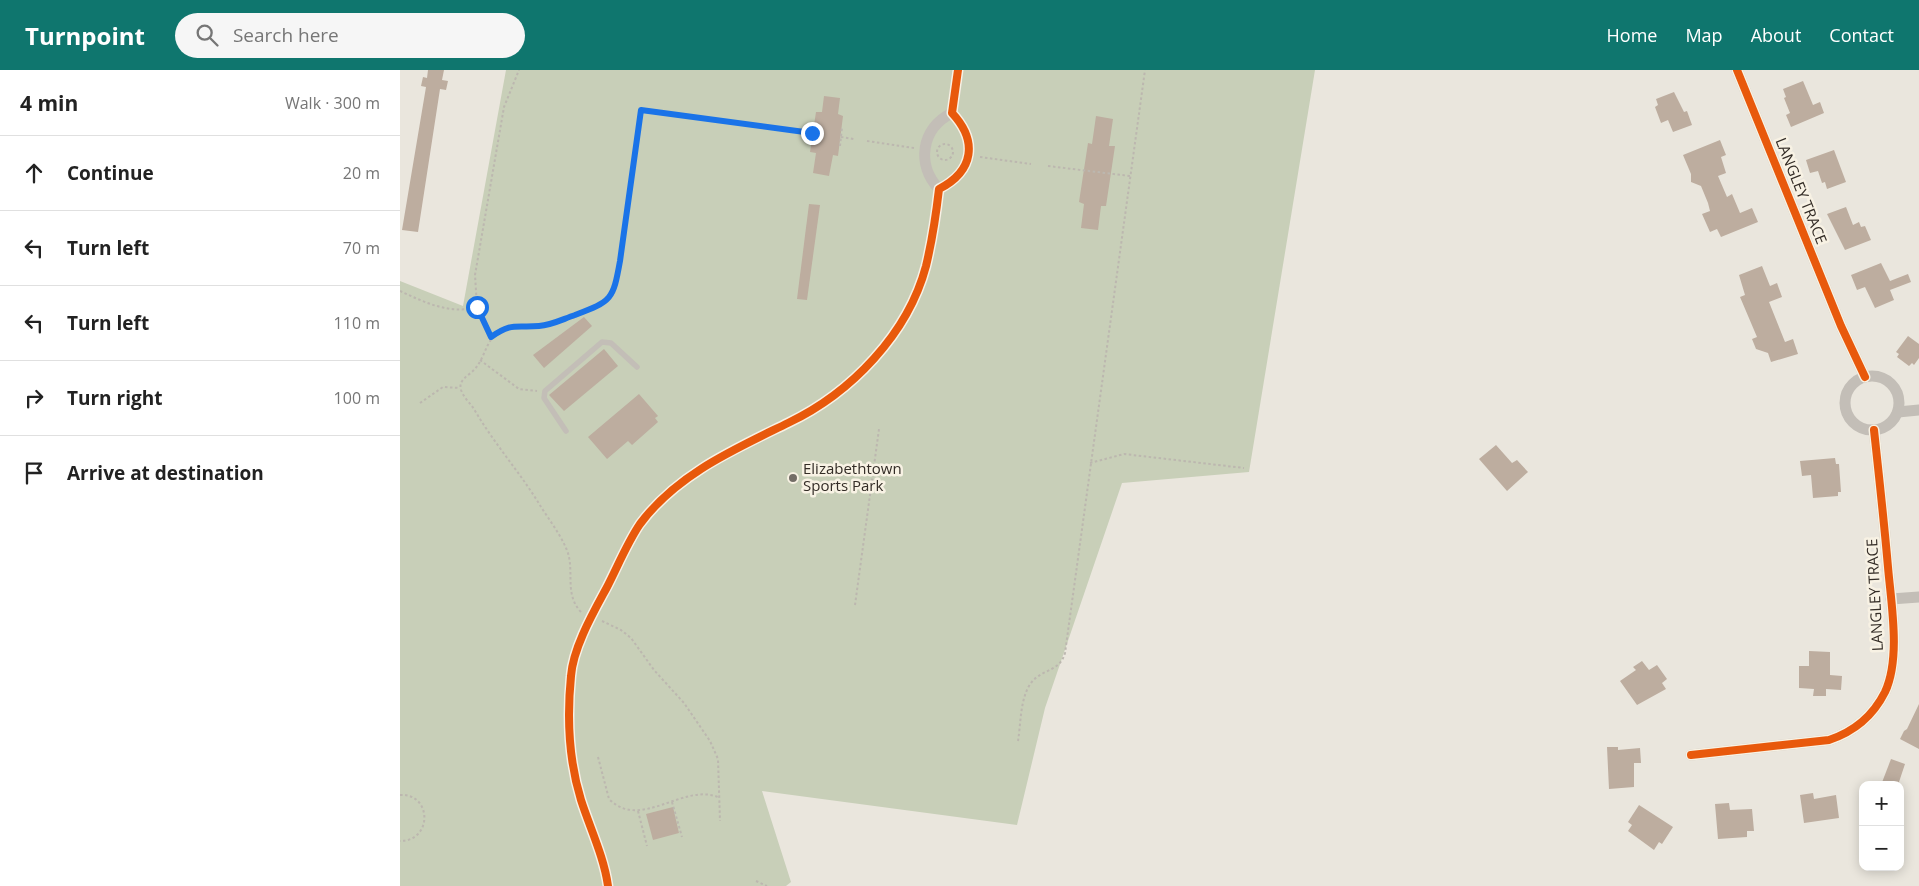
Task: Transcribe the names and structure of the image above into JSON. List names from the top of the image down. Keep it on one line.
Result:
{"streets":{"street":["LANGLEY TRACE"]},"places":["Elizabethtown Sports Park"],"page":{"header":"Turnpoint","search":"Search here","nav":["Home","Map","About","Contact"],"heading":["4 min","Walk · 300 m"],"list":[["Continue","20 m"],["Turn left","70 m"],["Turn left","110 m"],["Turn right","100 m"],"Arrive at destination"],"map_buttons":["+","−"]}}
